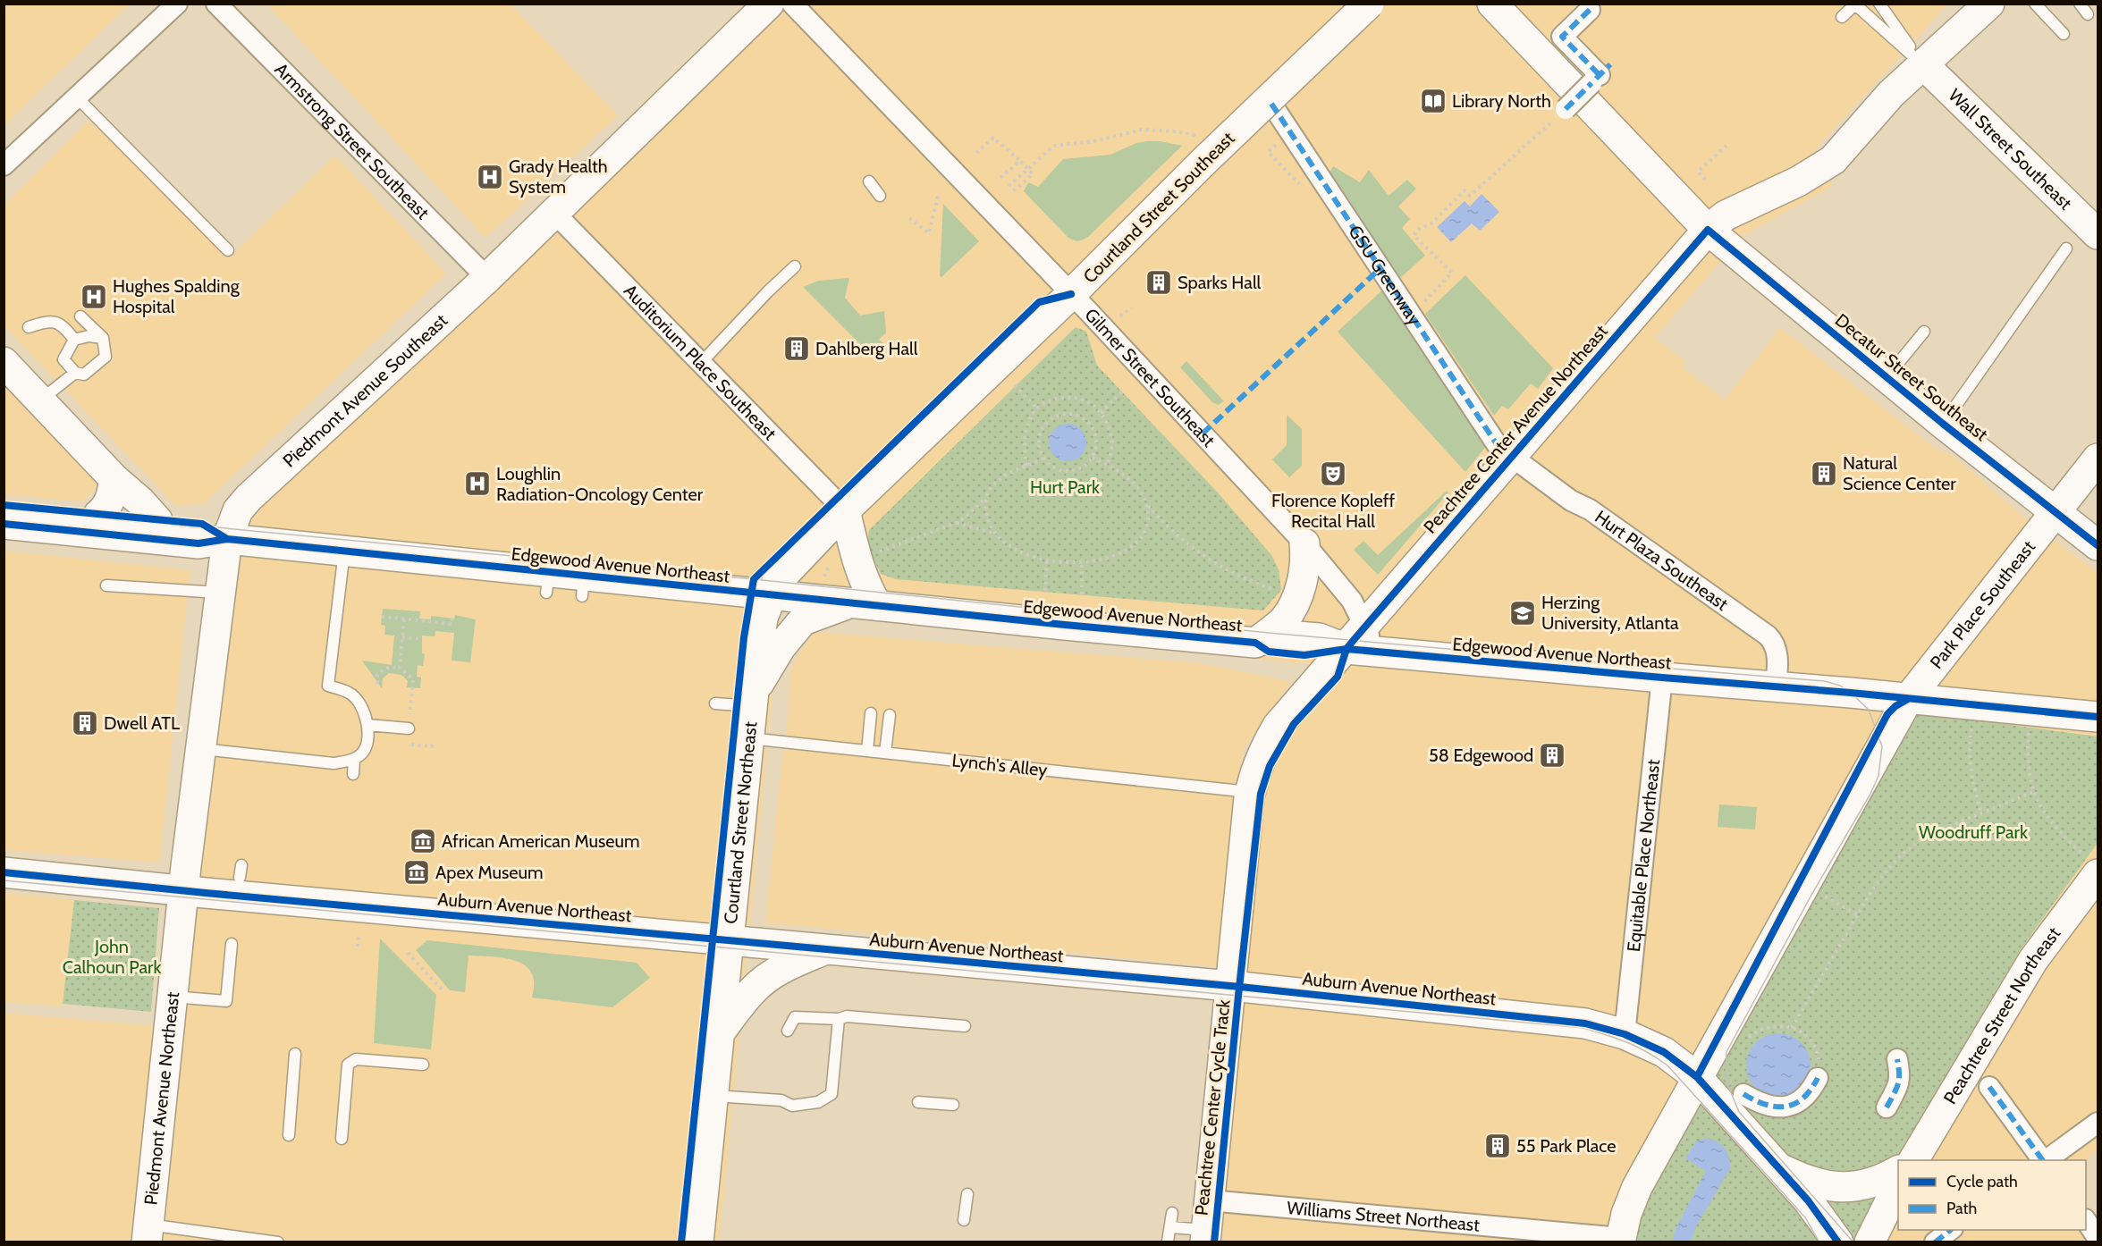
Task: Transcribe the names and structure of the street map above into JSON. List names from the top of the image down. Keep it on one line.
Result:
{"streets":{"main road":["Wall Street Southeast","Courtland Street Southeast","Decatur Street Southeast","Piedmont Avenue Southeast","Peachtree Center Avenue Northeast","Edgewood Avenue Northeast","Park Place Southeast","Courtland Street Northeast","Auburn Avenue Northeast","Peachtree Street Northeast","Piedmont Avenue Northeast"],"street":["Armstrong Street Southeast","GSU Greenway","Auditorium Place Southeast","Gilmer Street Southeast","Hurt Plaza Southeast","Equitable Place Northeast","Williams Street Northeast"],"lane":["Lynch's Alley"],"cycle path":["Peachtree Center Cycle Track"]},"crossings":[["Armstrong Street Southeast","Piedmont Avenue Southeast"],["Wall Street Southeast","Peachtree Center Avenue Northeast"],["Courtland Street Southeast","Auditorium Place Southeast"],["Courtland Street Southeast","Gilmer Street Southeast"],["Courtland Street Southeast","Edgewood Avenue Northeast"],["Courtland Street Southeast","Courtland Street Northeast"],["GSU Greenway","Peachtree Center Avenue Northeast"],["GSU Greenway","Hurt Plaza Southeast"],["Auditorium Place Southeast","Piedmont Avenue Southeast"],["Decatur Street Southeast","Peachtree Center Avenue Northeast"],["Decatur Street Southeast","Park Place Southeast"],["Gilmer Street Southeast","Peachtree Center Avenue Northeast"],["Gilmer Street Southeast","Edgewood Avenue Northeast"],["Piedmont Avenue Southeast","Edgewood Avenue Northeast"],["Piedmont Avenue Southeast","Auburn Avenue Northeast"],["Piedmont Avenue Southeast","Piedmont Avenue Northeast"],["Peachtree Center Avenue Northeast","Hurt Plaza Southeast"],["Peachtree Center Avenue Northeast","Edgewood Avenue Northeast"],["Peachtree Center Avenue Northeast","Lynch's Alley"],["Peachtree Center Avenue Northeast","Auburn Avenue Northeast"],["Peachtree Center Avenue Northeast","Williams Street Northeast"],["Hurt Plaza Southeast","Edgewood Avenue Northeast"],["Edgewood Avenue Northeast","Park Place Southeast"],["Edgewood Avenue Northeast","Courtland Street Northeast"],["Edgewood Avenue Northeast","Equitable Place Northeast"],["Park Place Southeast","Auburn Avenue Northeast"],["Park Place Southeast","Williams Street Northeast"],["Lynch's Alley","Courtland Street Northeast"],["Courtland Street Northeast","Auburn Avenue Northeast"],["Equitable Place Northeast","Auburn Avenue Northeast"],["Auburn Avenue Northeast","Piedmont Avenue Northeast"]],"parks":["Hurt Park","Woodruff Park","John Calhoun Park"],"places":{"library":["Library North"],"hospital":["Grady Health System","Hughes Spalding Hospital","Loughlin Radiation-Oncology Center"],"building":["Sparks Hall","Dahlberg Hall","Natural Science Center","Dwell ATL","58 Edgewood","55 Park Place"],"theatre":["Florence Kopleff Recital Hall"],"school or university":["Herzing University, Atlanta"],"museum":["African American Museum","Apex Museum"]},"legend":["Cycle path","Path"]}
